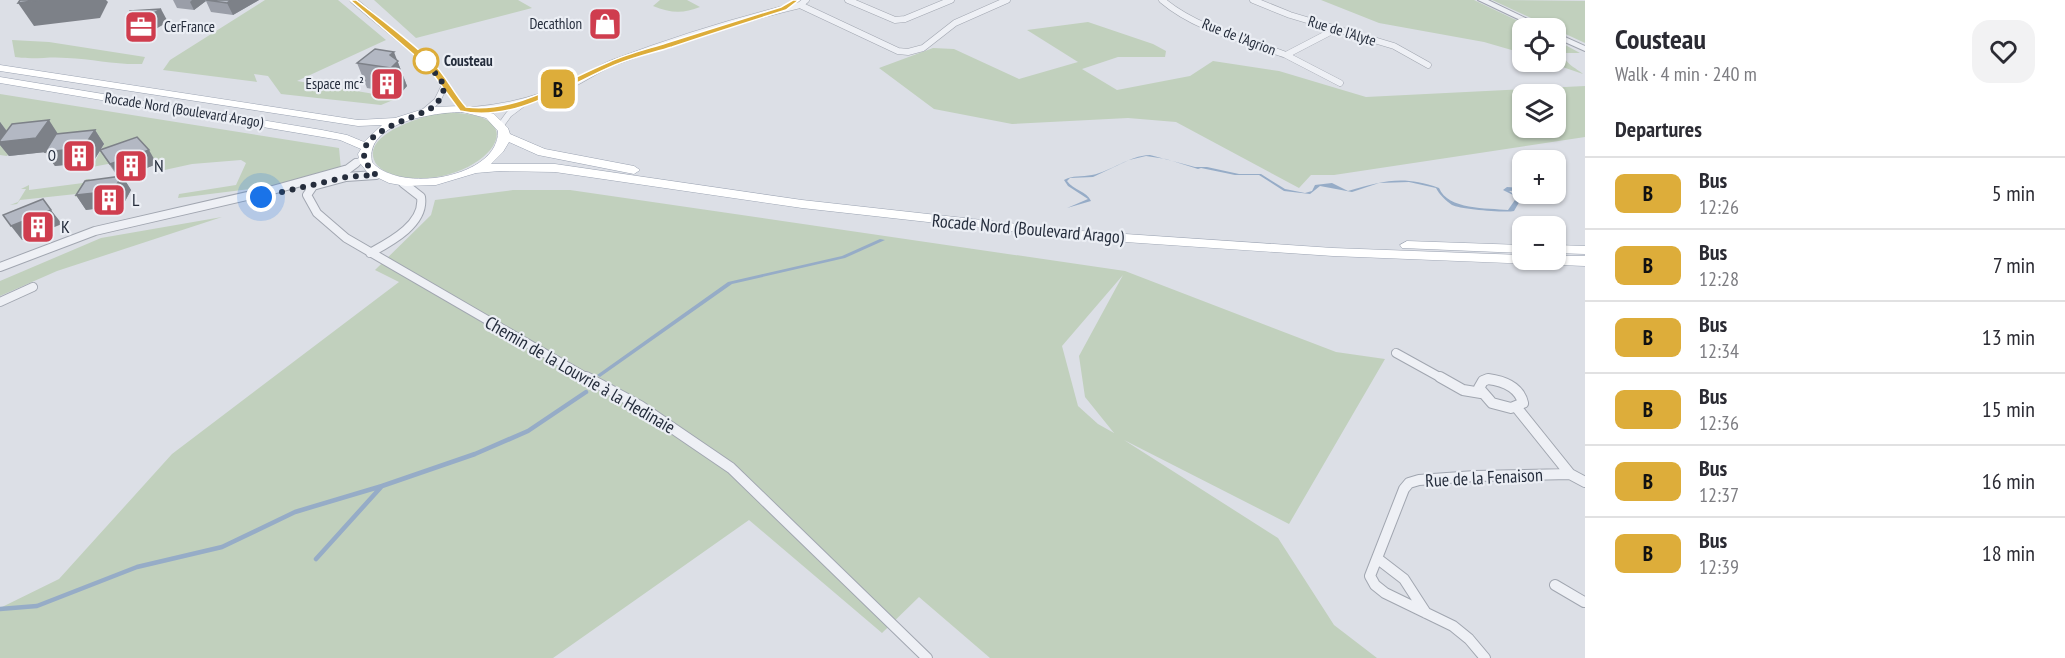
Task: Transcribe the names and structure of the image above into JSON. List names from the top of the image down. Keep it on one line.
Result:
{"streets":{"main road":["Rocade Nord (Boulevard Arago)"],"street":["Rue de l'Alyte","Rue de l'Agrion","Chemin de la Louvrie à la Hedinaie","Rue de la Fenaison"]},"crossings":[["Rue de l'Alyte","Rue de l'Agrion"]],"places":{"shop":["Decathlon"],"office":["CerFrance"],"other":["Cousteau"],"building":["Espace mc²","O","N","L","K"]},"lines":["bus line B"],"page":{"on_map":"B","heading":[["Cousteau","Walk · 4 min · 240 m"],"Departures"],"map_buttons":["+","−"],"list":[{"mark":"B","name":"Bus","note":"12:26","value":"5 min"},{"mark":"B","name":"Bus","note":"12:28","value":"7 min"},{"mark":"B","name":"Bus","note":"12:34","value":"13 min"},{"mark":"B","name":"Bus","note":"12:36","value":"15 min"},{"mark":"B","name":"Bus","note":"12:37","value":"16 min"},{"mark":"B","name":"Bus","note":"12:39","value":"18 min"}]}}
